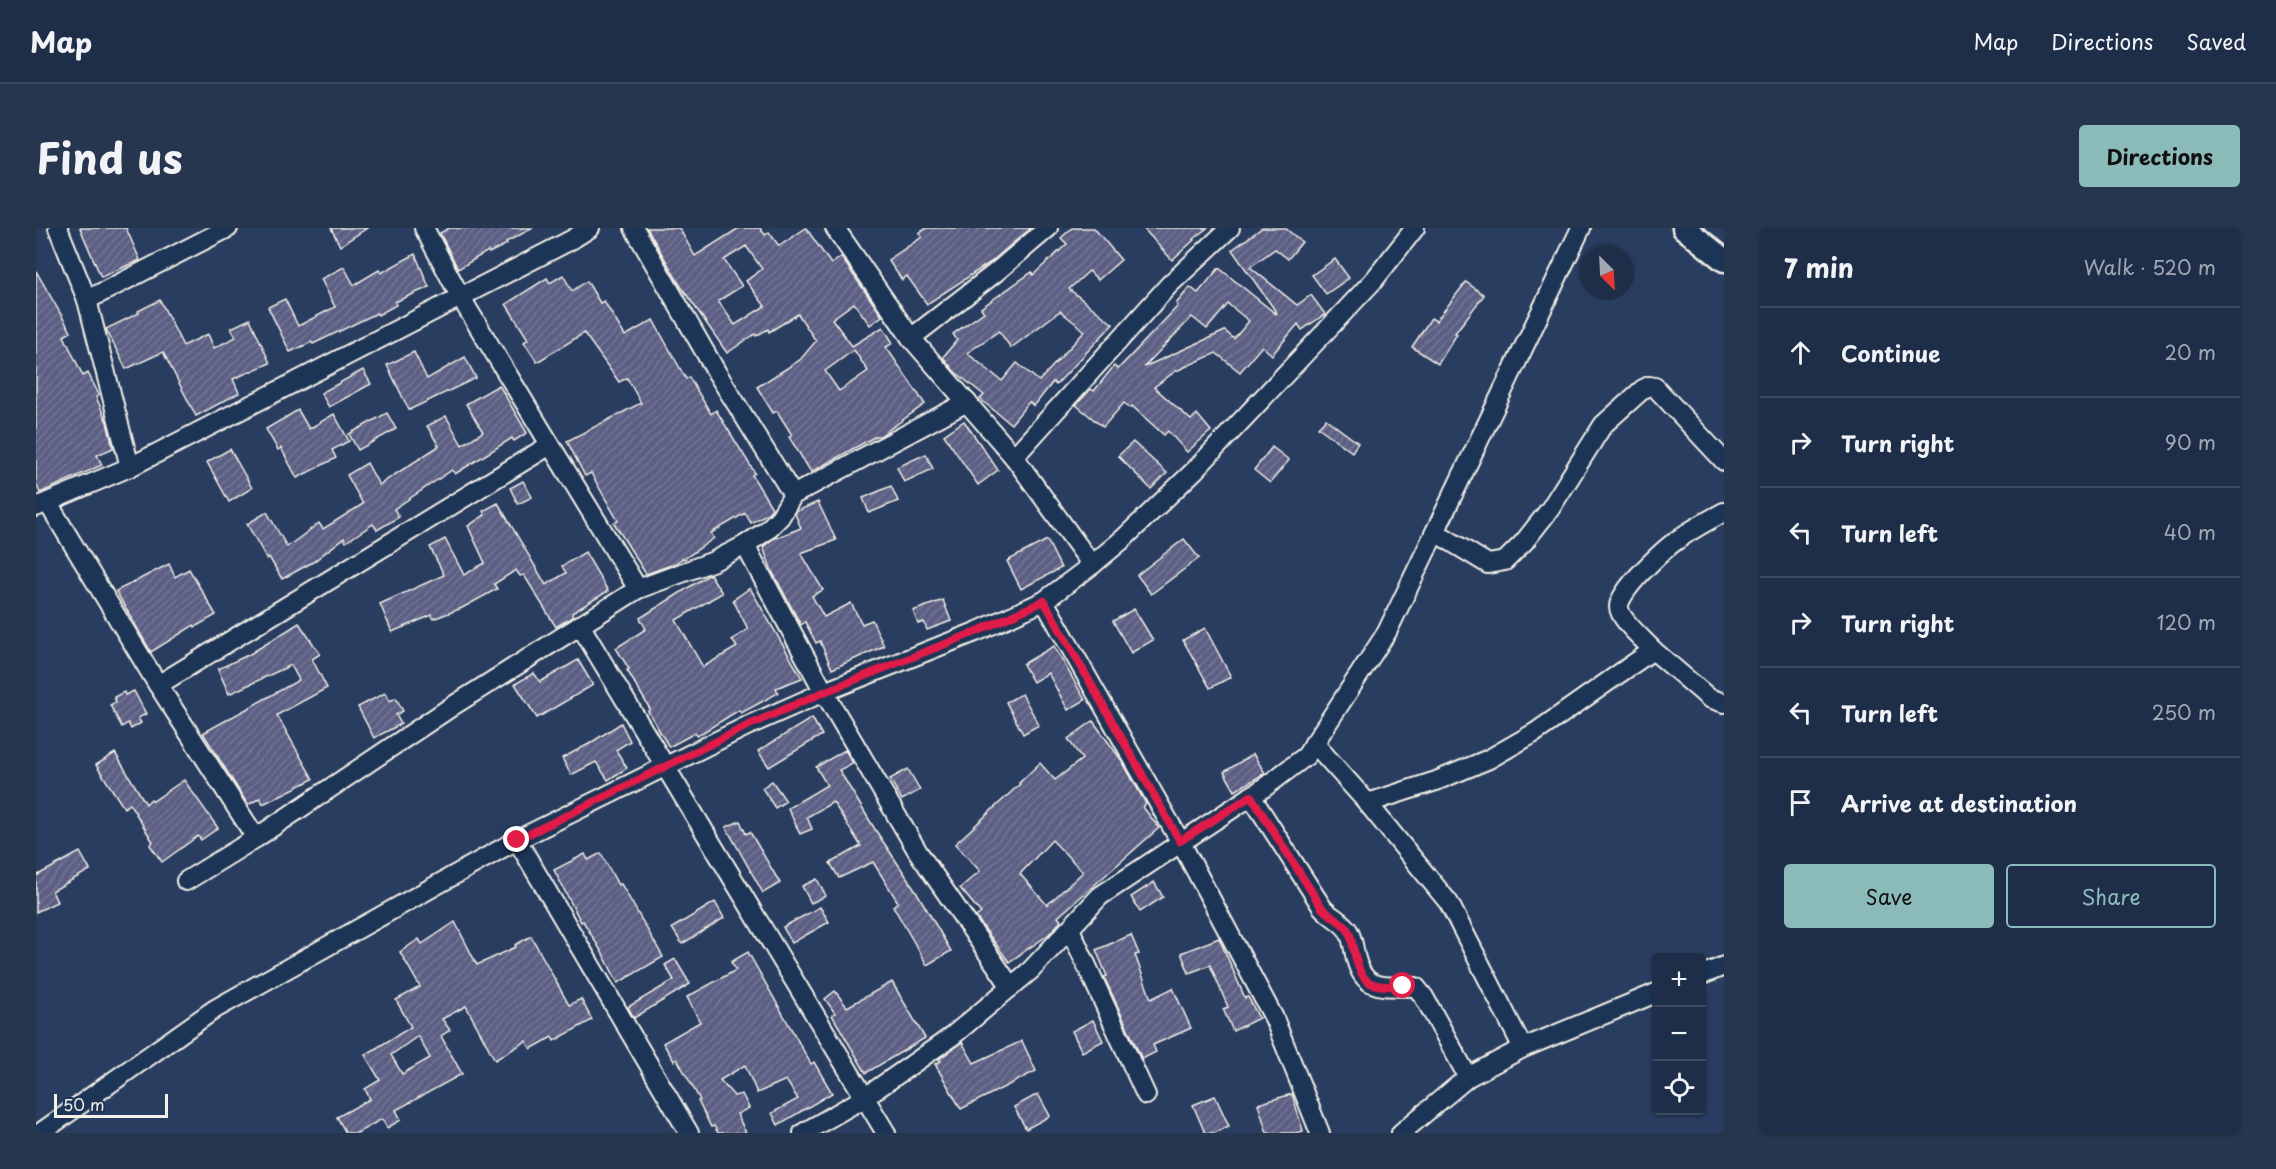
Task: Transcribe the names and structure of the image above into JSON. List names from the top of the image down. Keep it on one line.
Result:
{"scale_bar":"50 m","north":"bottom right","page":{"header":"Map","nav":["Map","Directions","Saved"],"title":"Find us","buttons":["Directions",["Save","Share"]],"heading":["7 min","Walk · 520 m"],"list":[["Continue","20 m"],["Turn right","90 m"],["Turn left","40 m"],["Turn right","120 m"],["Turn left","250 m"],"Arrive at destination"],"map_buttons":["+","−"],"scale":"50 m"}}
